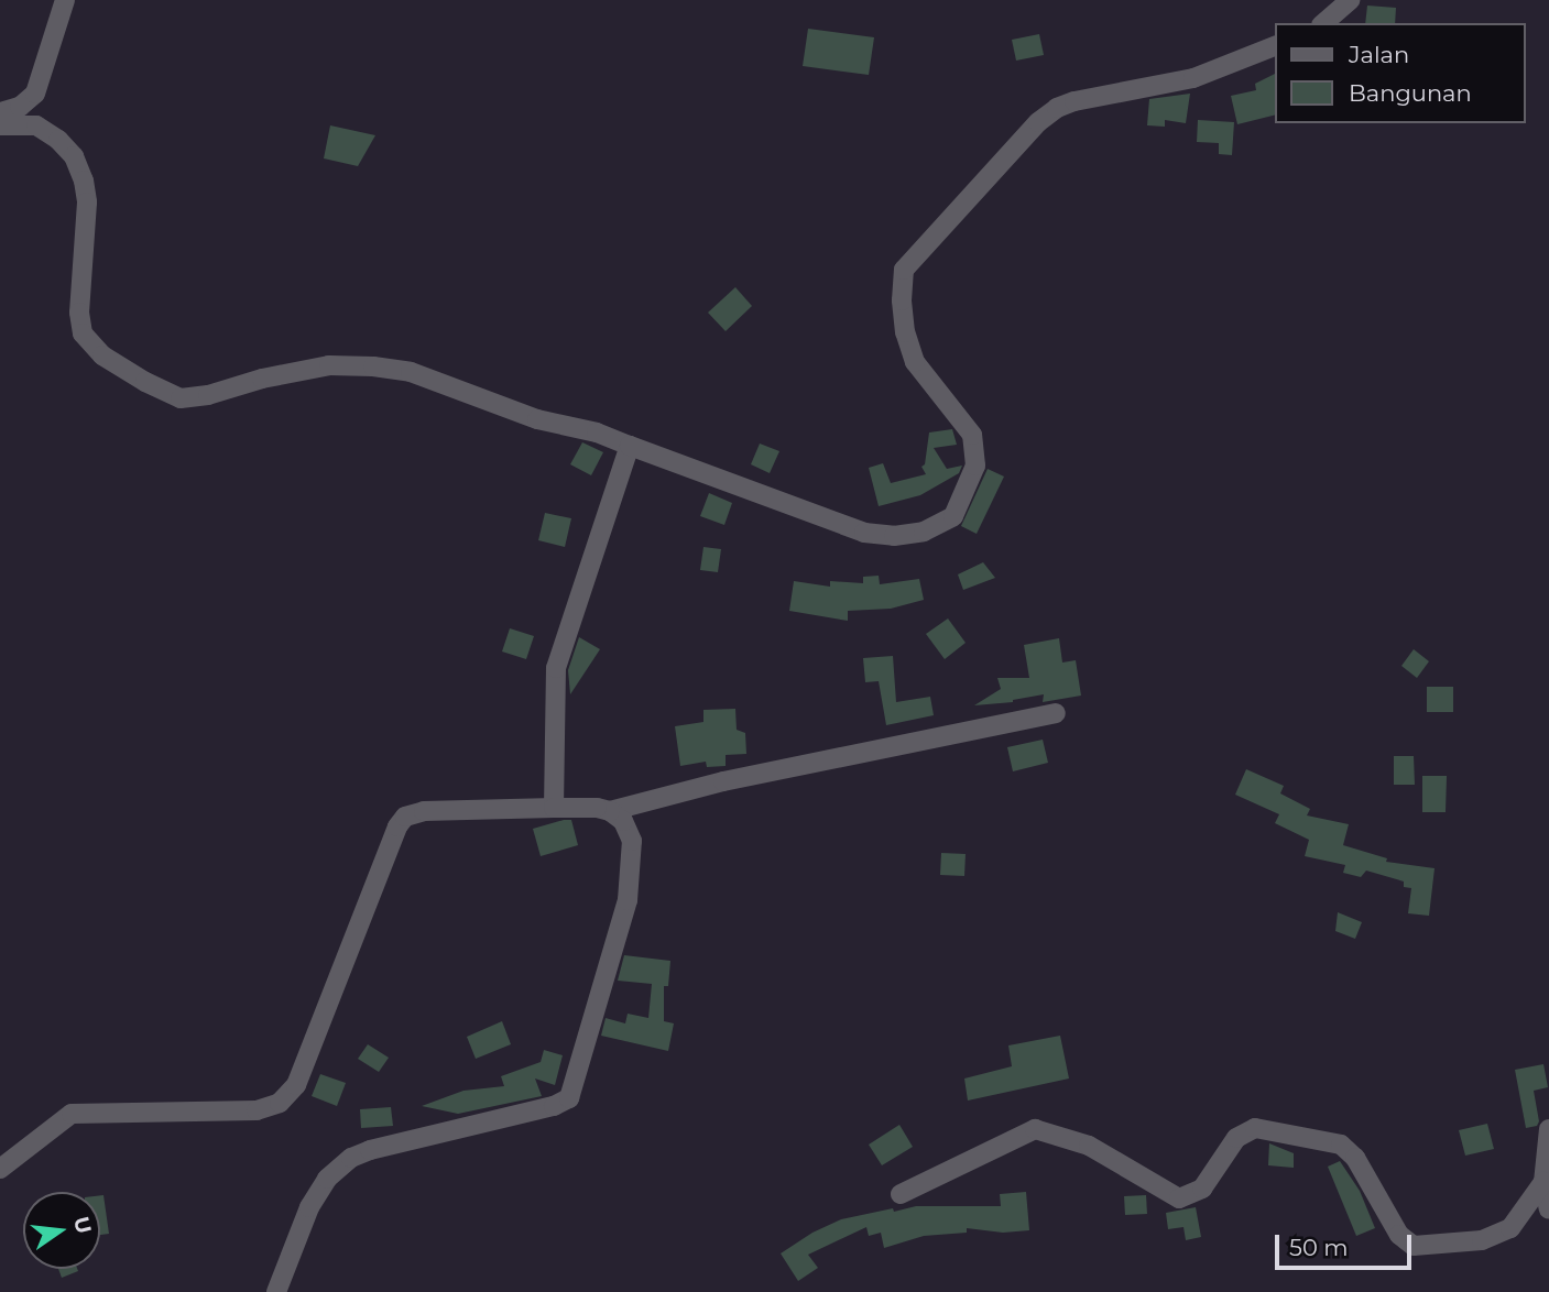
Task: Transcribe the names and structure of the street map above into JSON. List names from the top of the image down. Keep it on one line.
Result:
{"legend":["Jalan","Bangunan"],"scale_bar":"50 m","north":"right"}
